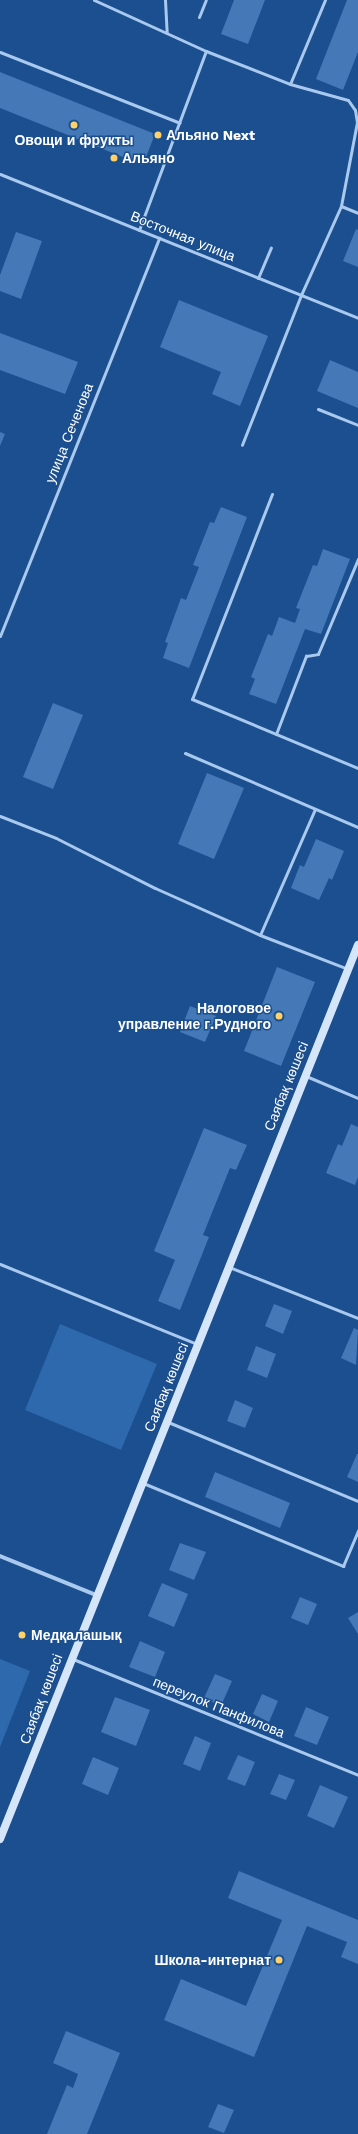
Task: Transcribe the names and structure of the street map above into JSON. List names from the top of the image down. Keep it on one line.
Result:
{"streets":{"street":["Саябақ көшесі"],"lane":["Восточная улица","улица Сеченова","переулок Панфилова"]},"crossings":[["Восточная улица","улица Сеченова"],["Саябақ көшесі","переулок Панфилова"]],"places":["Овощи и фрукты","Альяно Next","Альяно","Налоговое управление г.Рудного","Медқалашық","Школа-интернат"]}
